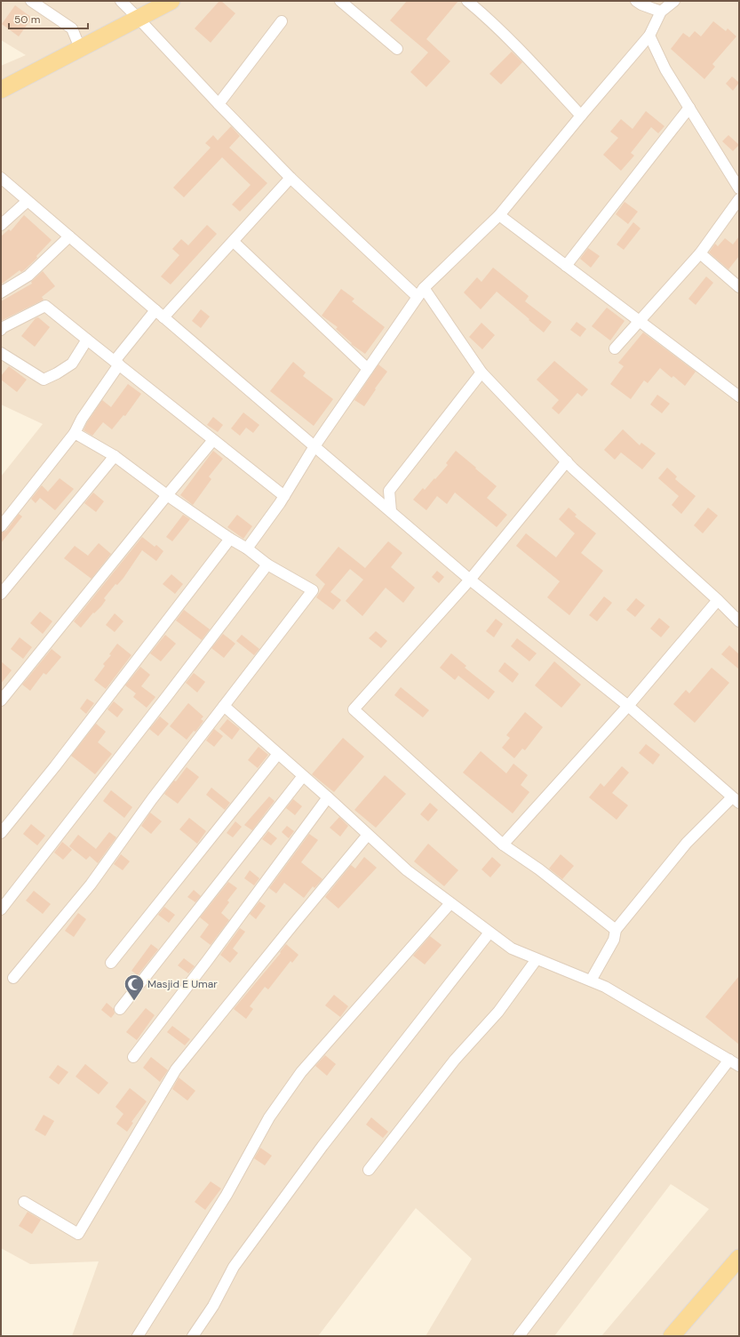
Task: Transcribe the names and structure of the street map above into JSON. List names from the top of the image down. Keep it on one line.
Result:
{"places":{"mosque":["Masjid E Umar"]},"scale_bar":"50 m"}
